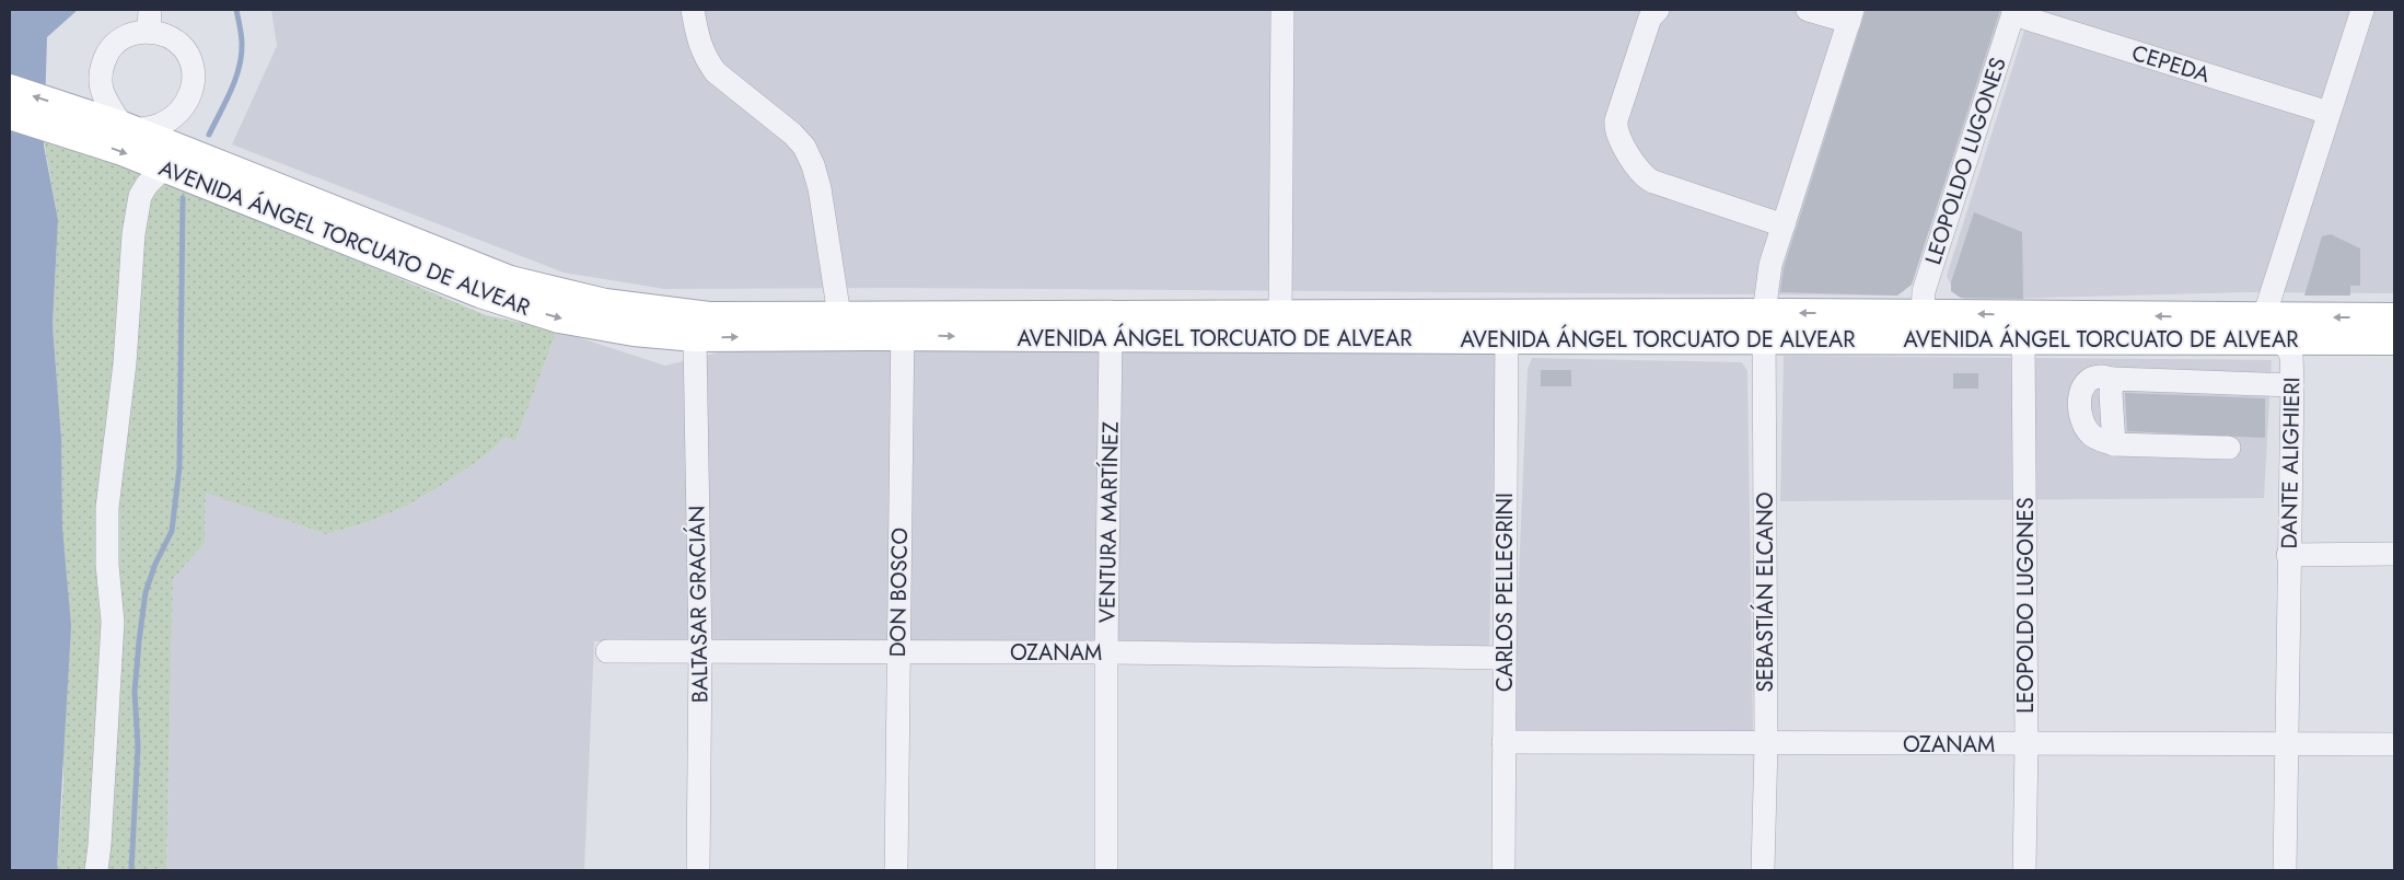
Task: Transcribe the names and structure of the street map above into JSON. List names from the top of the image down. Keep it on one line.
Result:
{"streets":{"main road":["AVENIDA ÁNGEL TORCUATO DE ALVEAR"],"street":["CEPEDA","LEOPOLDO LUGONES","DANTE ALIGHIERI","VENTURA MARTÍNEZ","DON BOSCO","CARLOS PELLEGRINI","SEBASTIÁN ELCANO","BALTASAR GRACIÁN","OZANAM"]},"crossings":[["CEPEDA","LEOPOLDO LUGONES"],["CEPEDA","DANTE ALIGHIERI"],["LEOPOLDO LUGONES","AVENIDA ÁNGEL TORCUATO DE ALVEAR"],["LEOPOLDO LUGONES","OZANAM"],["AVENIDA ÁNGEL TORCUATO DE ALVEAR","DANTE ALIGHIERI"],["AVENIDA ÁNGEL TORCUATO DE ALVEAR","VENTURA MARTÍNEZ"],["AVENIDA ÁNGEL TORCUATO DE ALVEAR","DON BOSCO"],["AVENIDA ÁNGEL TORCUATO DE ALVEAR","CARLOS PELLEGRINI"],["AVENIDA ÁNGEL TORCUATO DE ALVEAR","SEBASTIÁN ELCANO"],["AVENIDA ÁNGEL TORCUATO DE ALVEAR","BALTASAR GRACIÁN"],["DANTE ALIGHIERI","OZANAM"],["VENTURA MARTÍNEZ","OZANAM"],["DON BOSCO","OZANAM"],["CARLOS PELLEGRINI","OZANAM"],["SEBASTIÁN ELCANO","OZANAM"],["BALTASAR GRACIÁN","OZANAM"]]}
